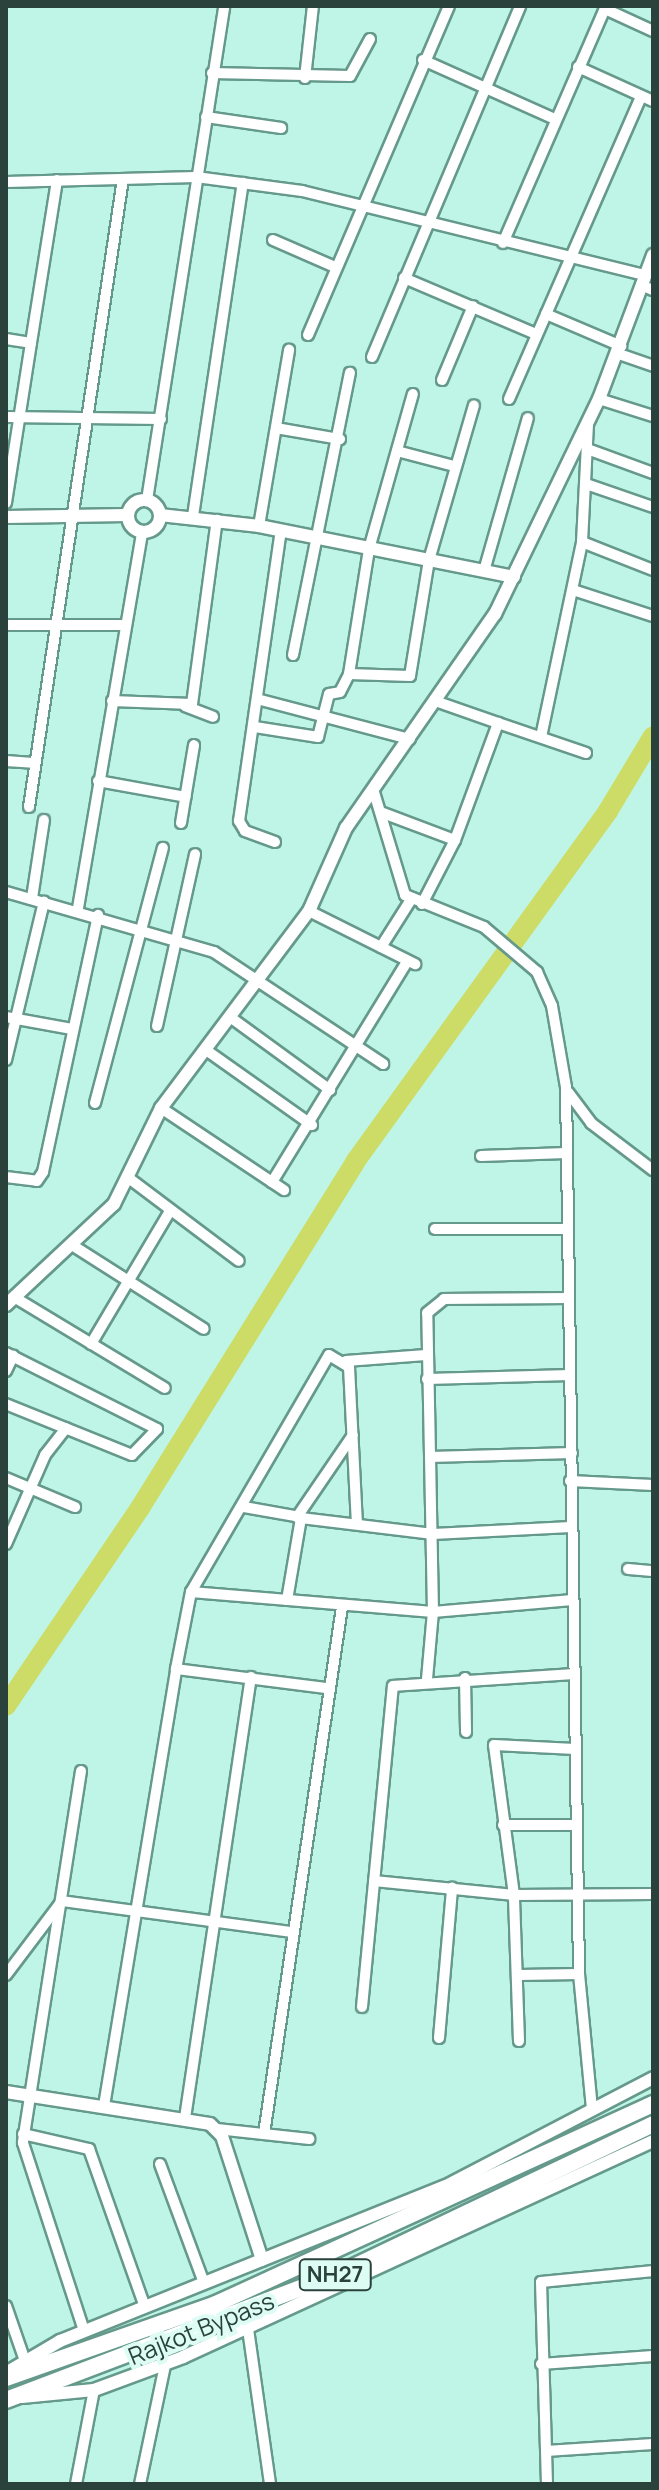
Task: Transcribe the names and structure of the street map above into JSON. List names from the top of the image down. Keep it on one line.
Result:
{"streets":{"highway":["NH27","Rajkot Bypass"]}}
